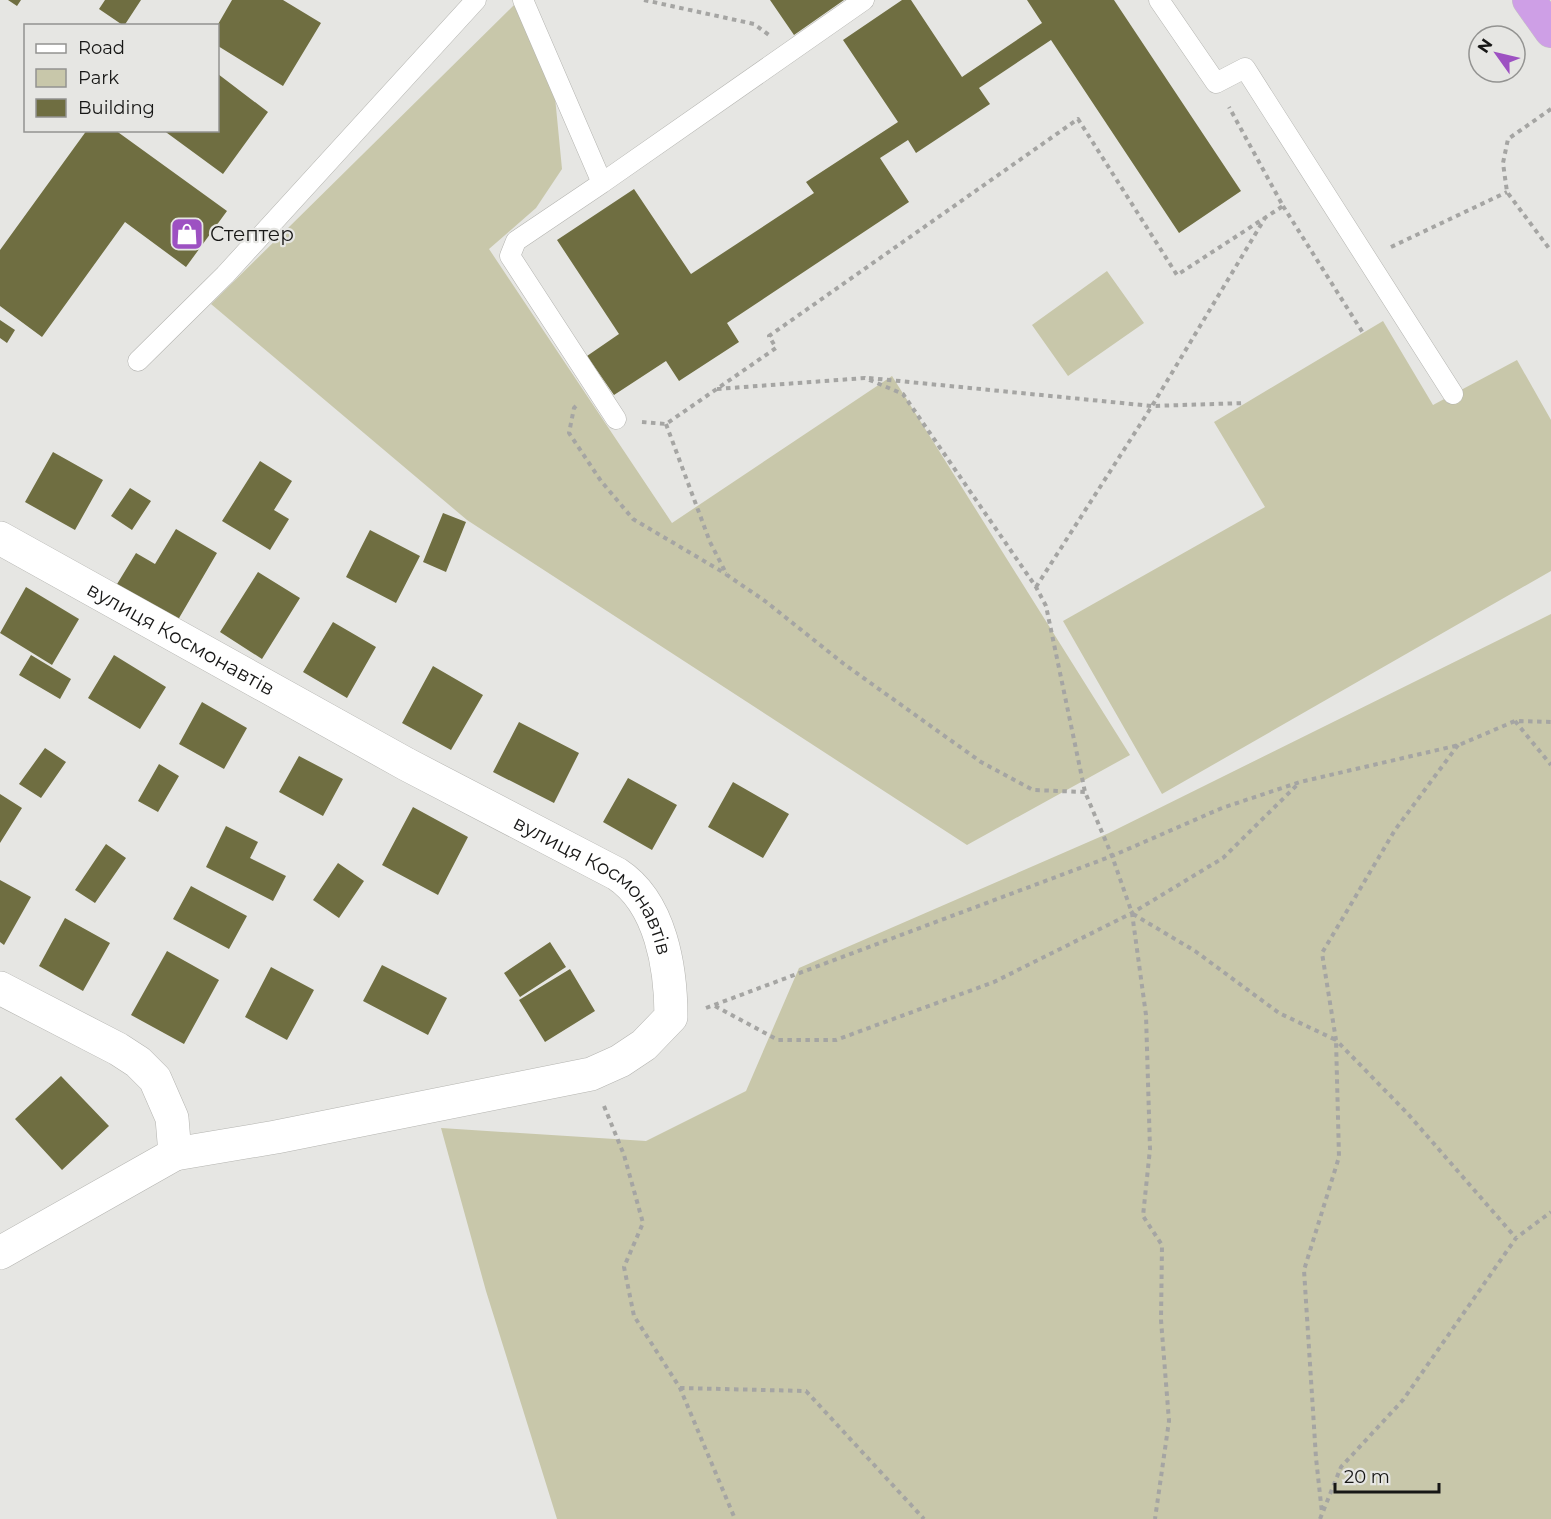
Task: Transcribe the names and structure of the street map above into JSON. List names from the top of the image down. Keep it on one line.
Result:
{"streets":{"street":["вулиця Космонавтів"]},"places":{"shop":["Стептер"]},"legend":["Road","Park","Building"],"scale_bar":"20 m","north":"top left"}
